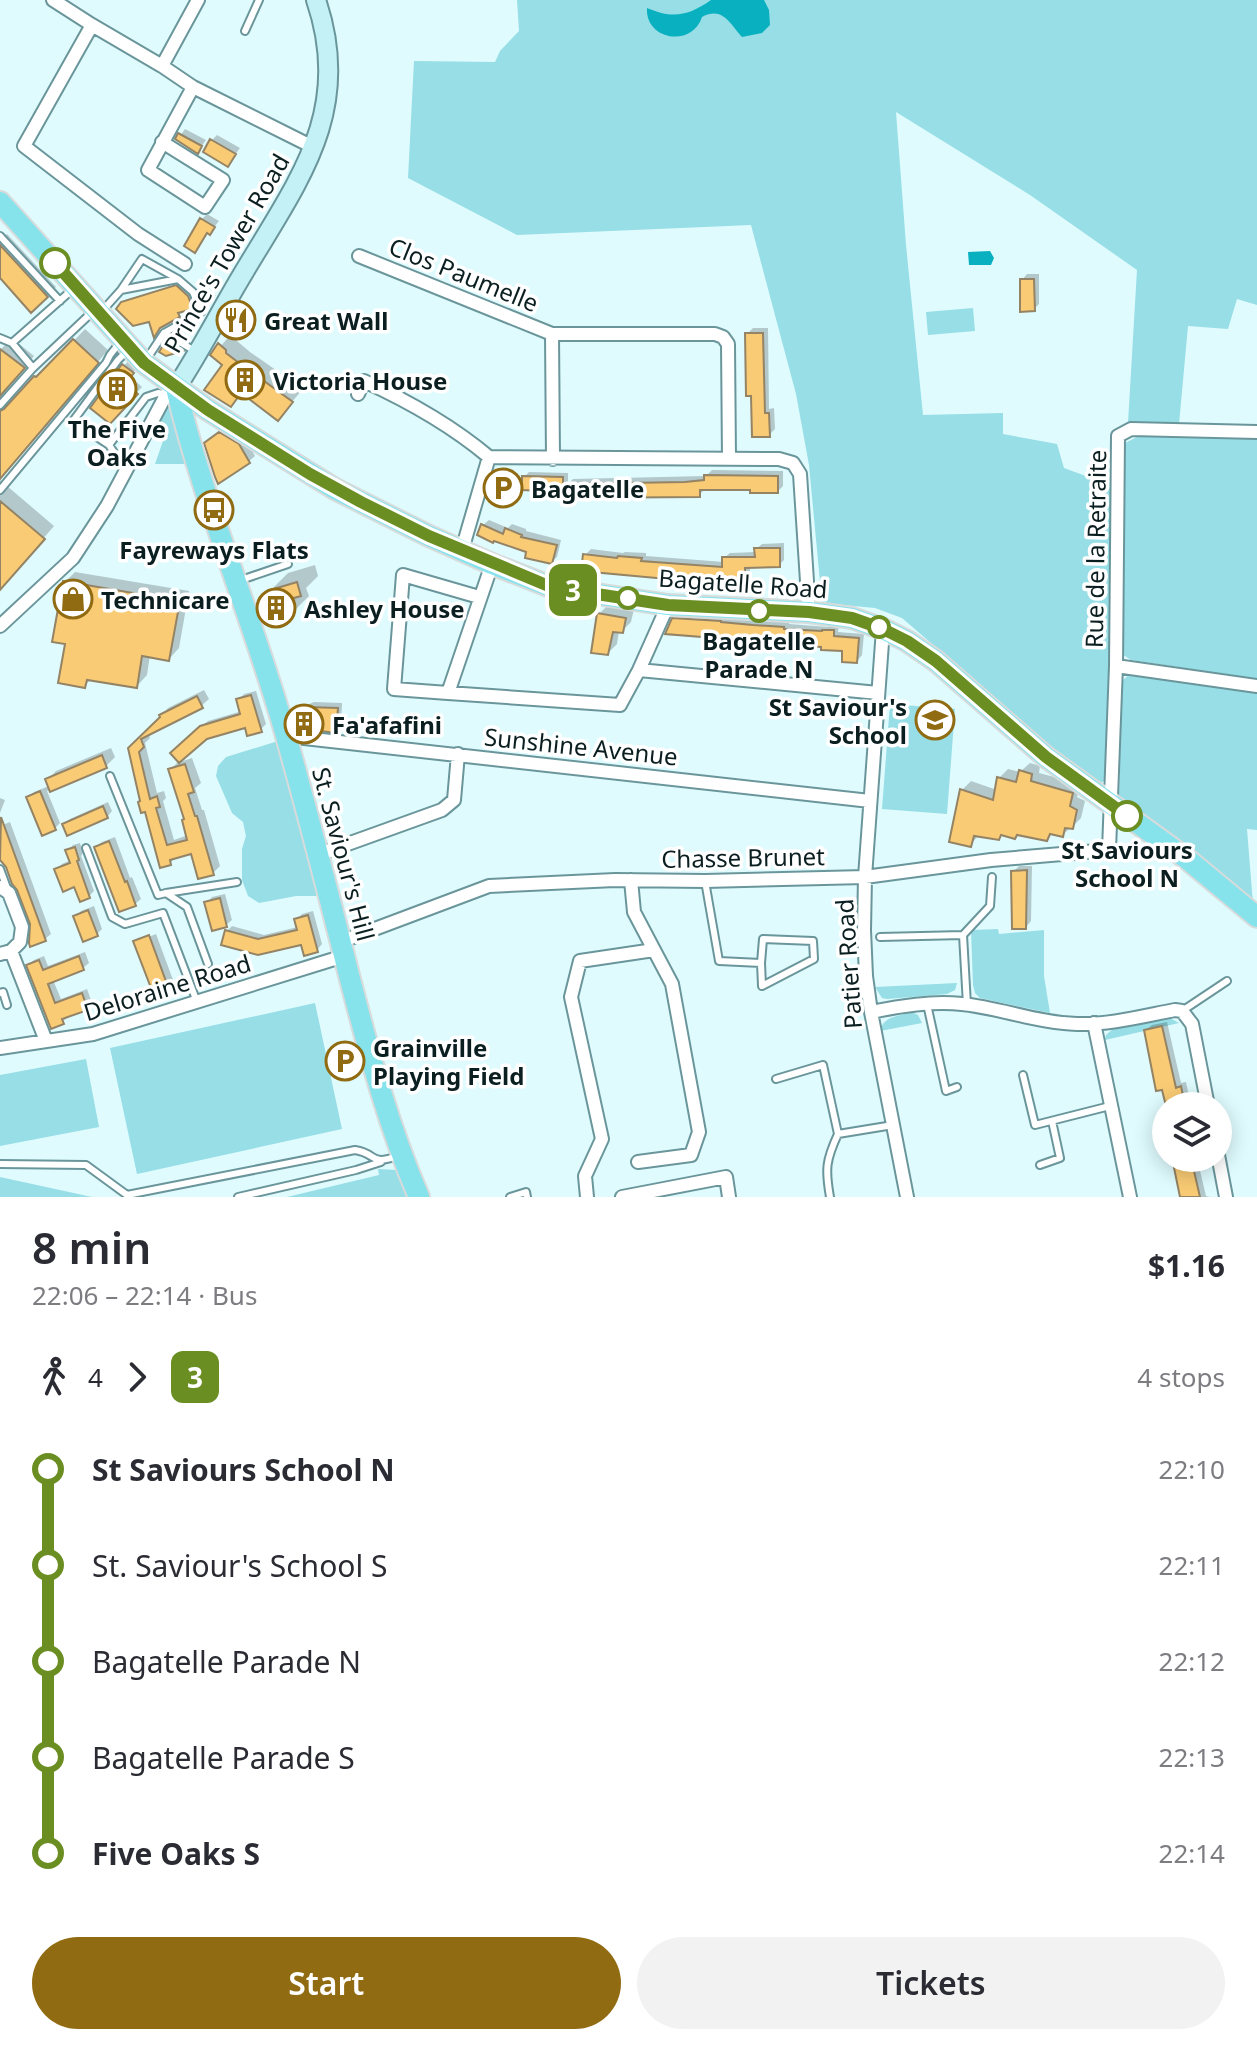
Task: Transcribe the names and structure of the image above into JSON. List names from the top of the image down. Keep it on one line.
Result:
{"streets":{"main road":["Prince's Tower Road","Bagatelle Road","St. Saviour's Hill"],"street":["Clos Paumelle","Rue de la Retraite","Sunshine Avenue","Chasse Brunet","Patier Road","Deloraine Road"]},"crossings":[["Prince's Tower Road","Bagatelle Road"],["Prince's Tower Road","St. Saviour's Hill"],["Rue de la Retraite","Bagatelle Road"],["Rue de la Retraite","Chasse Brunet"],["Bagatelle Road","St. Saviour's Hill"],["Bagatelle Road","Chasse Brunet"],["Bagatelle Road","Patier Road"],["Sunshine Avenue","St. Saviour's Hill"],["Sunshine Avenue","Patier Road"],["St. Saviour's Hill","Chasse Brunet"],["St. Saviour's Hill","Deloraine Road"],["Chasse Brunet","Patier Road"],["Chasse Brunet","Deloraine Road"]],"places":{"restaurant":["Great Wall"],"building":["Victoria House","The Five Oaks","Ashley House","Fa'afafini"],"parking":["Bagatelle","Grainville Playing Field"],"bus stop":["Fayreways Flats"],"shop":["Technicare"],"other":["Bagatelle Parade N","St Saviours School N"],"school or university":["St Saviour's School"]},"lines":["bus line 3"],"page":{"on_map":"3","heading":["8 min","22:06 – 22:14 · Bus","$1.16"],"legs":["4","3","4 stops"],"list":[{"name":"St Saviours School N","value":"22:10"},{"name":"St. Saviour's School S","value":"22:11"},{"name":"Bagatelle Parade N","value":"22:12"},{"name":"Bagatelle Parade S","value":"22:13"},{"name":"Five Oaks S","value":"22:14"}],"buttons":["Start","Tickets"]}}
